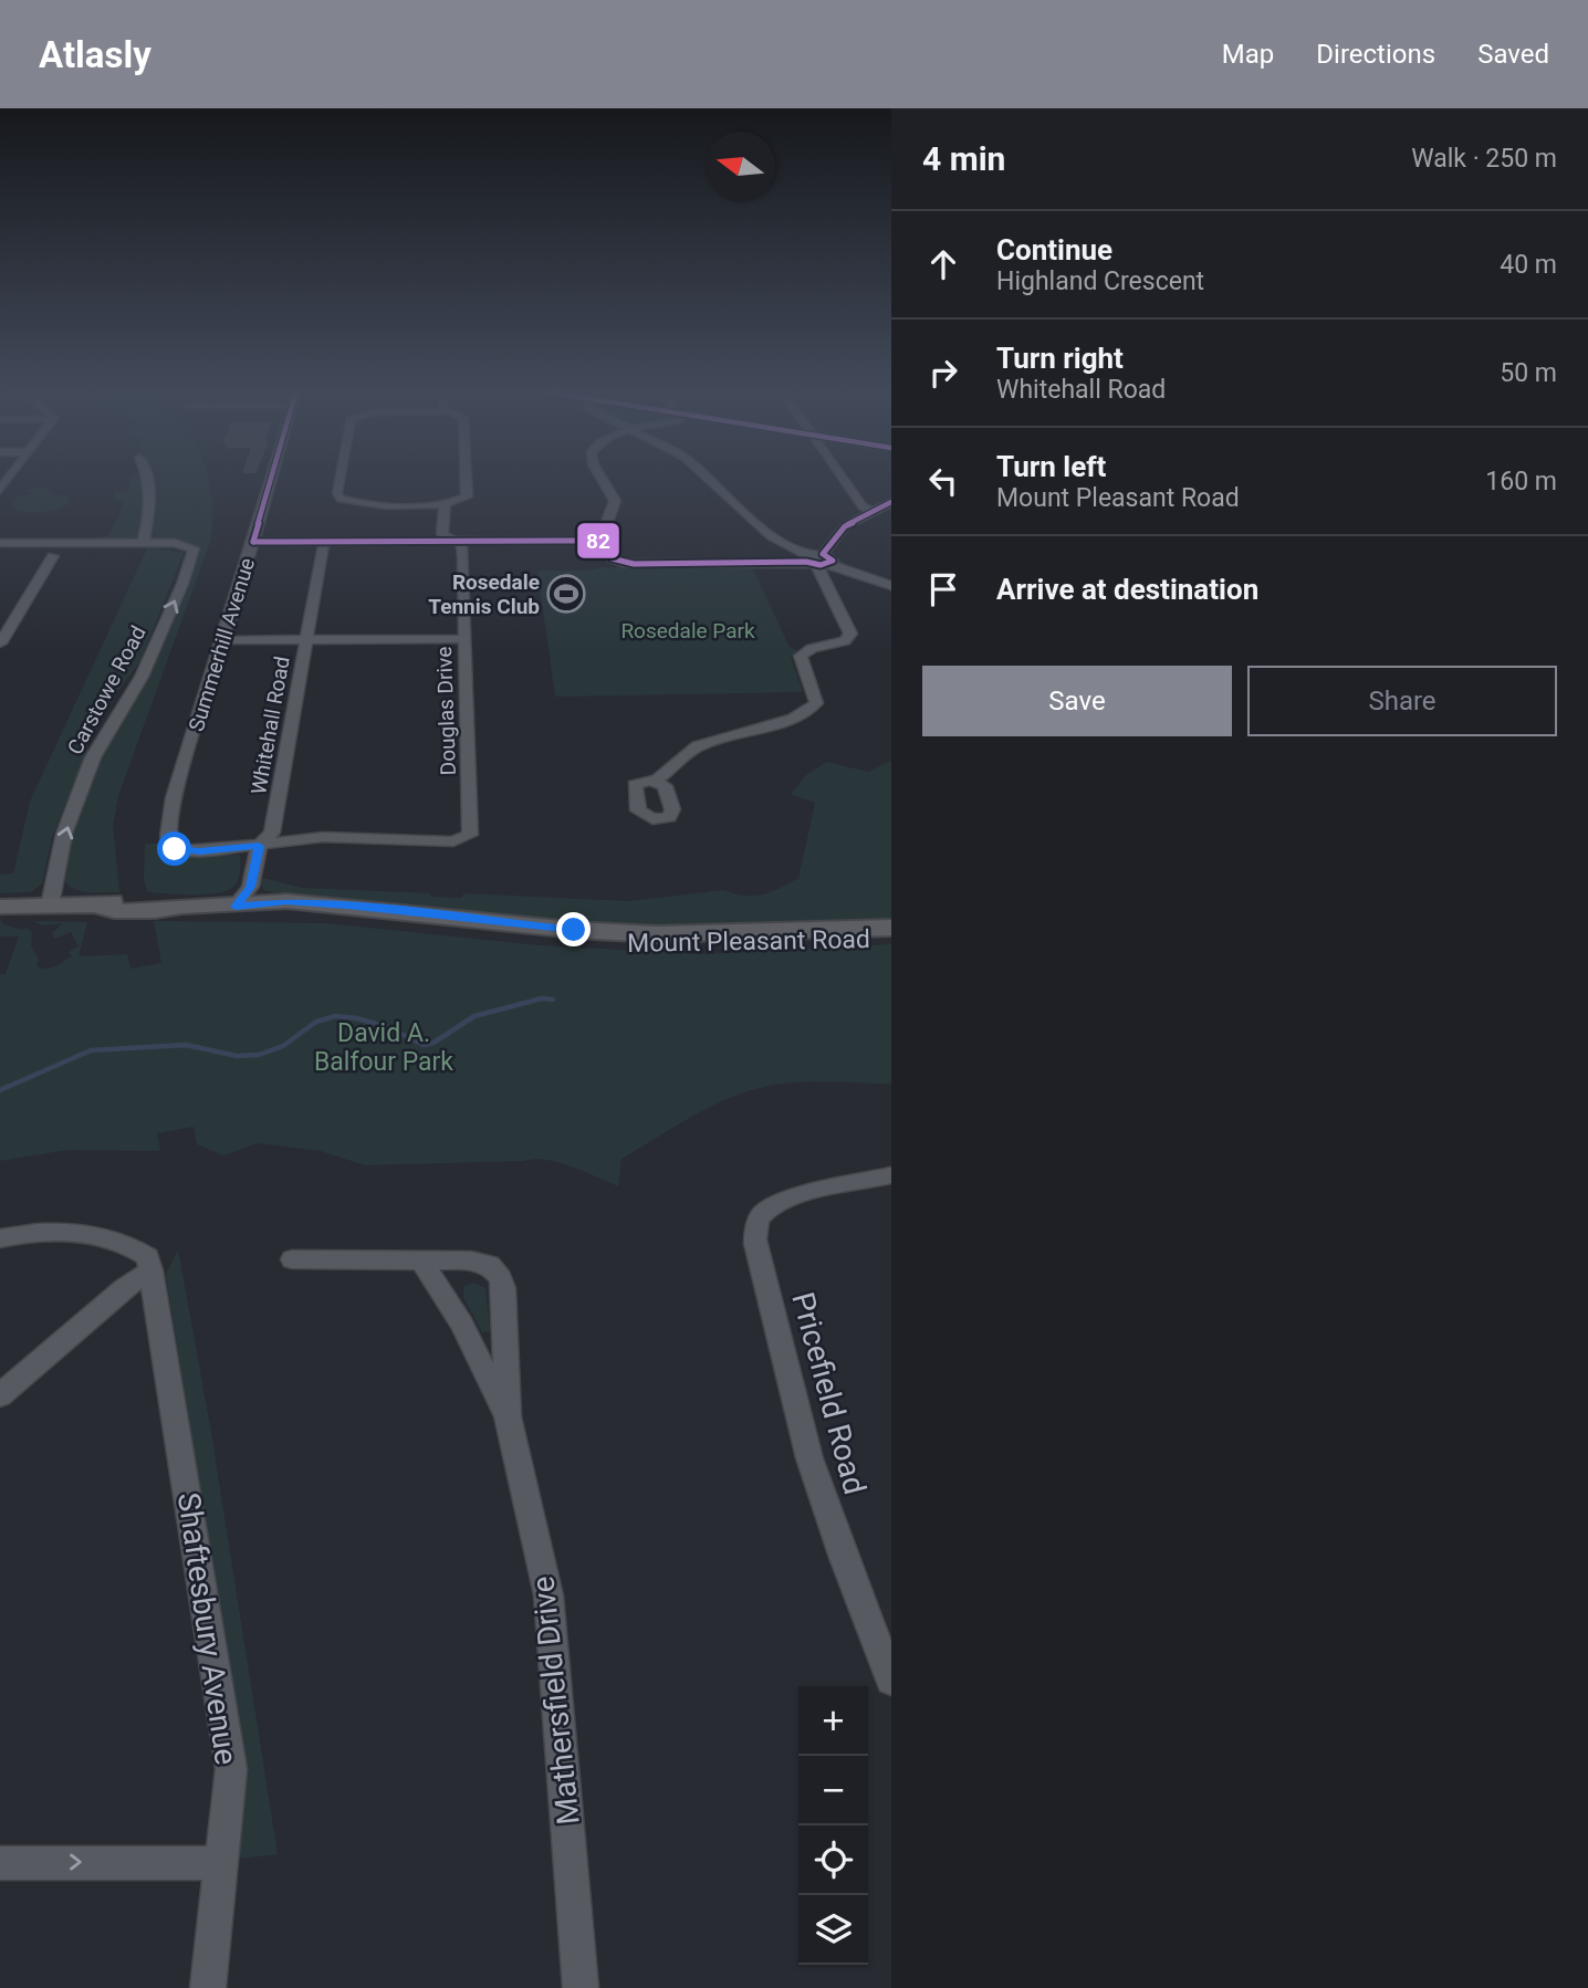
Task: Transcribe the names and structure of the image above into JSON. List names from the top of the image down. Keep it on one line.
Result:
{"streets":{"main road":["Mount Pleasant Road"],"street":["Summerhill Avenue","Carstowe Road","Douglas Drive","Whitehall Road","Pricefield Road","Shaftesbury Avenue","Mathersfield Drive"]},"crossings":[["Summerhill Avenue","Douglas Drive"],["Summerhill Avenue","Whitehall Road"],["Carstowe Road","Mount Pleasant Road"],["Douglas Drive","Whitehall Road"],["Whitehall Road","Mount Pleasant Road"]],"parks":["Rosedale Park","David A. Balfour Park"],"places":{"sports":["Rosedale Tennis Club"]},"lines":["transit line 82"],"north":"left","page":{"header":"Atlasly","nav":["Map","Directions","Saved"],"heading":["4 min","Walk · 250 m"],"list":[["Continue","Highland Crescent","40 m"],["Turn right","Whitehall Road","50 m"],["Turn left","Mount Pleasant Road","160 m"],"Arrive at destination"],"buttons":["Save","Share"],"map_buttons":["+","−"]}}
